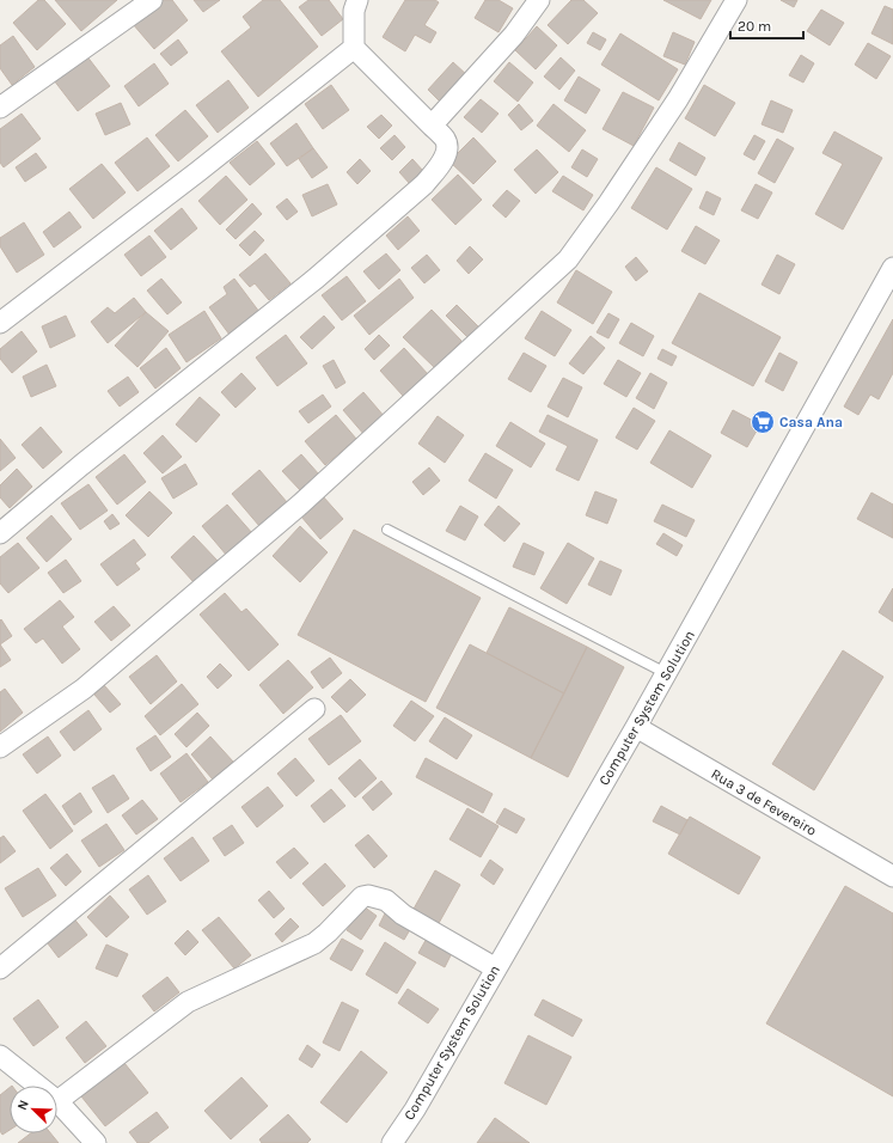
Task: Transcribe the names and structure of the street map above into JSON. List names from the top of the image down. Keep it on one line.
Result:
{"streets":{"street":["Computer System Solution","Rua 3 de Fevereiro"]},"crossings":[["Computer System Solution","Rua 3 de Fevereiro"]],"places":{"supermarket":["Casa Ana"]},"scale_bar":"20 m","north":"top left"}
